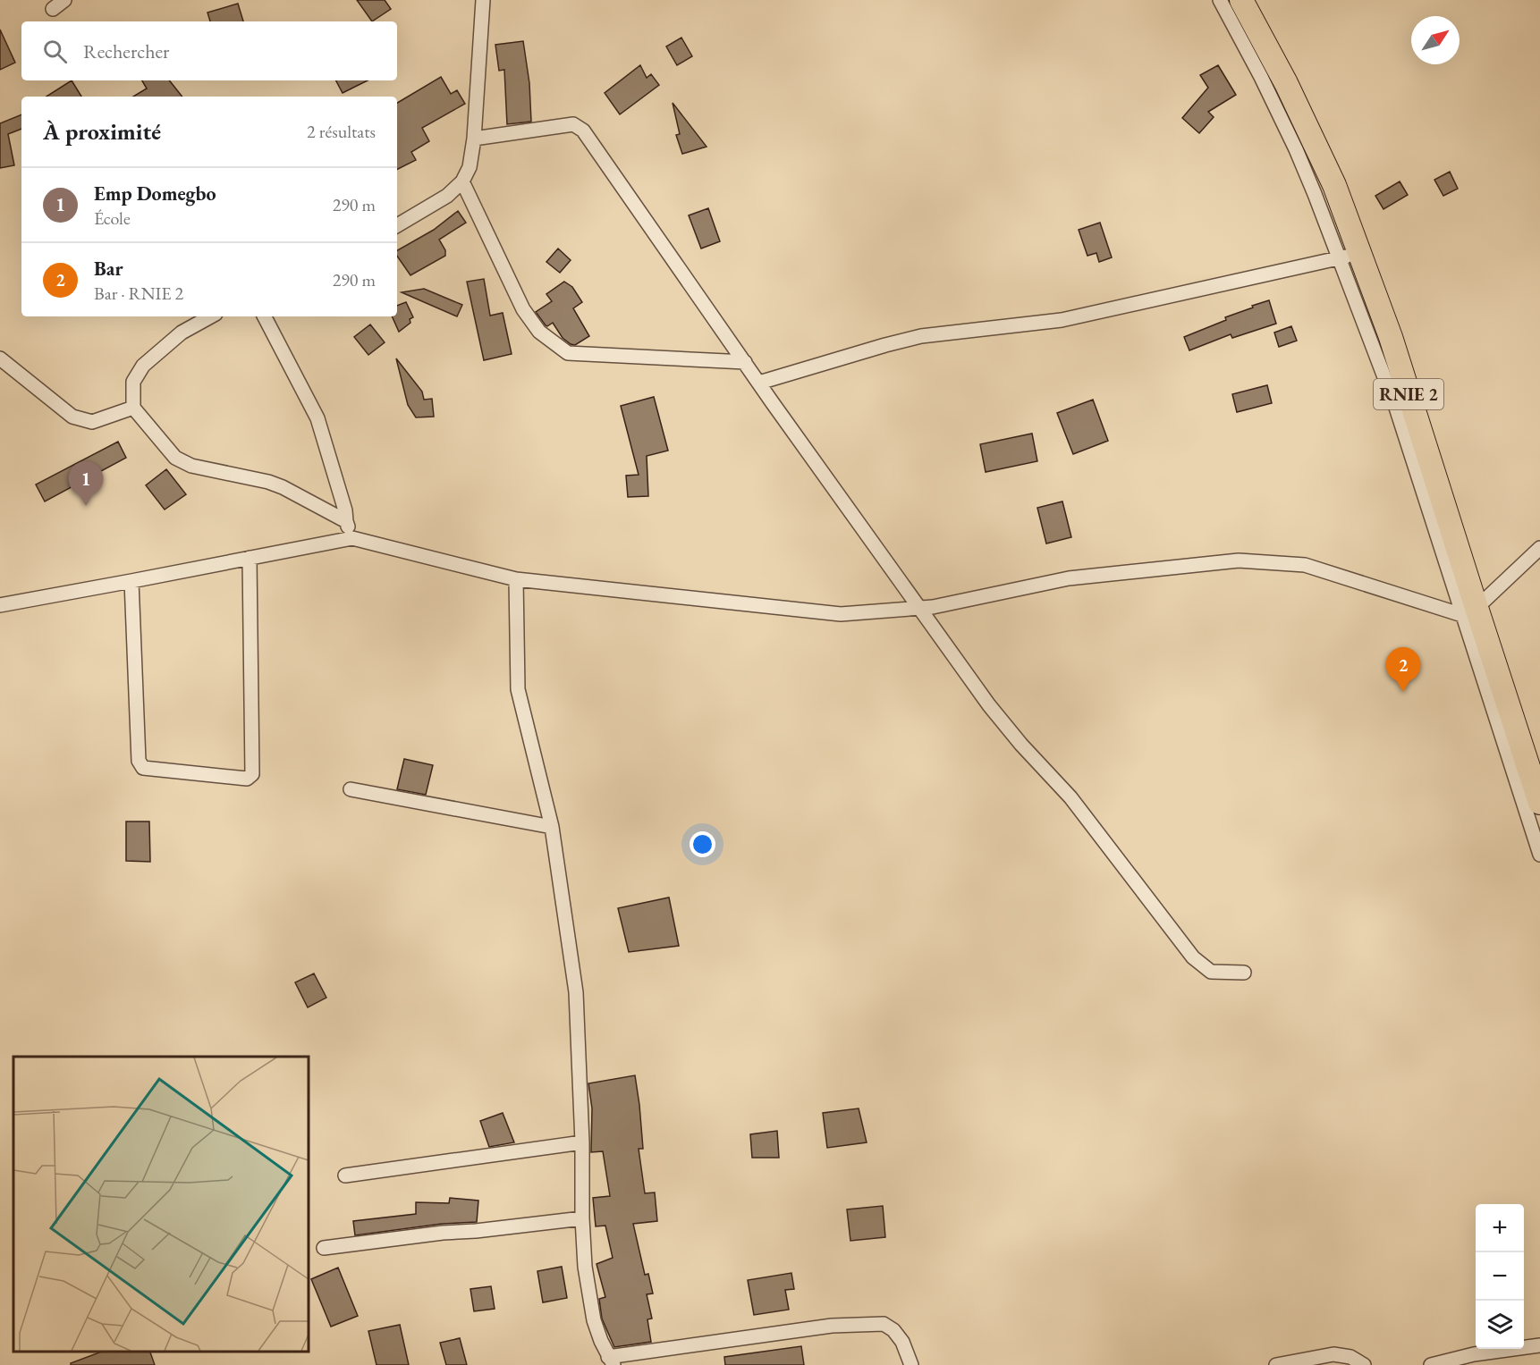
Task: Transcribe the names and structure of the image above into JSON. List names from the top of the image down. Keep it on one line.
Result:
{"streets":{"highway":["RNIE 2"]},"north":"top right","page":{"search":"Rechercher","heading":["À proximité","2 résultats"],"list":[{"mark":"1","name":"Emp Domegbo","note":"École","value":"290 m"},{"mark":"2","name":"Bar","note":"Bar · RNIE 2","value":"290 m"}],"pins":["1","2"],"map_buttons":["+","−"]}}
